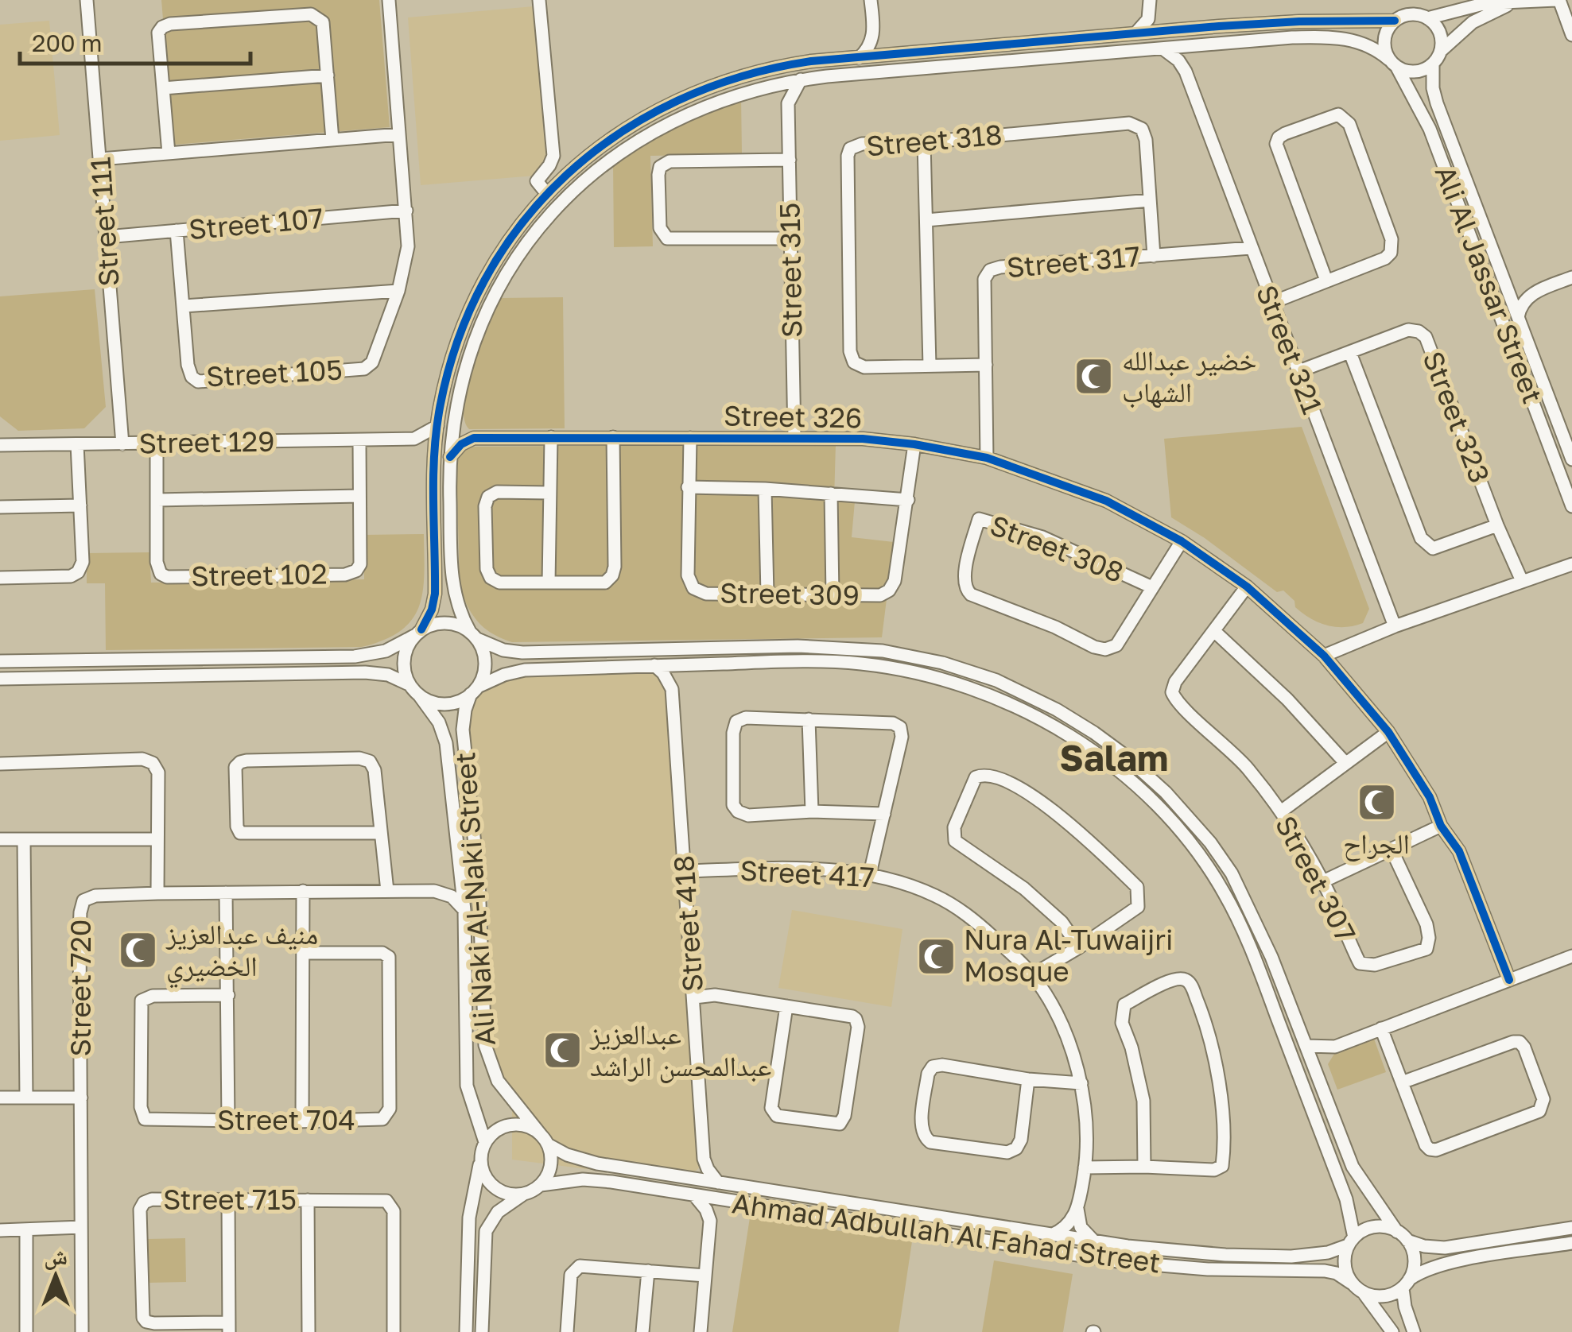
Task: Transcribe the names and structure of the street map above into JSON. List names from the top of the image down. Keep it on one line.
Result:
{"streets":{"street":["Street 318","Street 111","Street 107","Street 317","Street 315","Ali Al Jassar Street","Street 321","Street 105","Street 326","Street 323","Street 129","Street 308","Street 102","Street 309","Street 417","Street 307","Ali Naki Al-Naki Street","Street 418","Street 720","Street 704","Street 715","Ahmad Adbullah Al Fahad Street"]},"crossings":[["Street 318","Street 317"],["Street 111","Street 107"],["Street 111","Street 129"],["Street 107","Street 105"],["Street 317","Street 321"],["Street 317","Street 326"],["Street 315","Street 326"],["Street 321","Street 323"],["Street 326","Street 308"],["Street 326","Street 309"],["Street 326","Street 307"],["Street 129","Street 102"],["Street 417","Street 418"],["Ali Naki Al-Naki Street","Ahmad Adbullah Al Fahad Street"],["Street 418","Ahmad Adbullah Al Fahad Street"]],"districts":["Salam"],"places":{"mosque":["خضير عبدالله الشهاب","الجراح","منيف عبدالعزيز الخضيري","Nura Al-Tuwaijri Mosque","عبدالعزيز عبدالمحسن الراشد"]},"scale_bar":"200 m","north":"top"}
